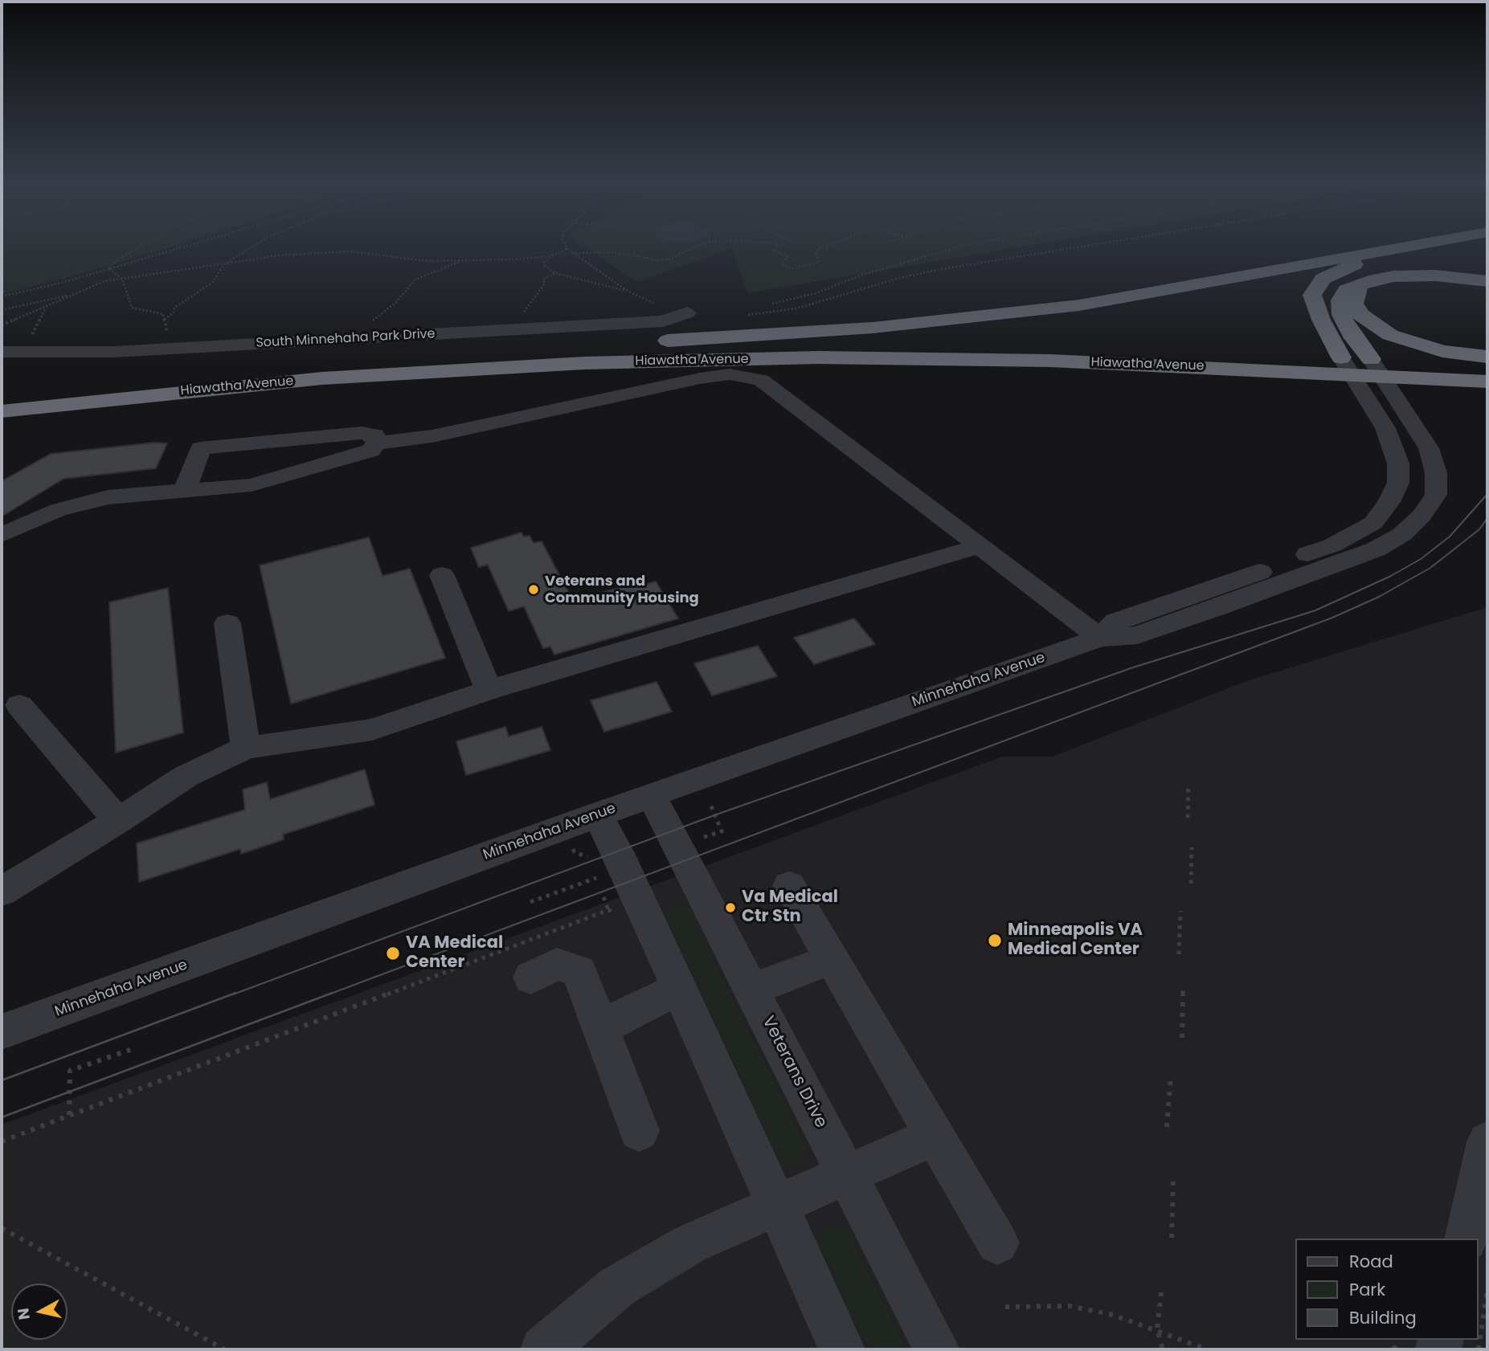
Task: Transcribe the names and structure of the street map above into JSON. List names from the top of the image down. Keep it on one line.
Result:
{"streets":{"highway":["Hiawatha Avenue"],"street":["South Minnehaha Park Drive","Minnehaha Avenue","Veterans Drive"]},"crossings":[["Hiawatha Avenue","Minnehaha Avenue"],["Minnehaha Avenue","Veterans Drive"]],"places":["Veterans and Community Housing","Va Medical Ctr Stn","Minneapolis VA Medical Center","VA Medical Center"],"legend":["Road","Park","Building"],"north":"left"}
